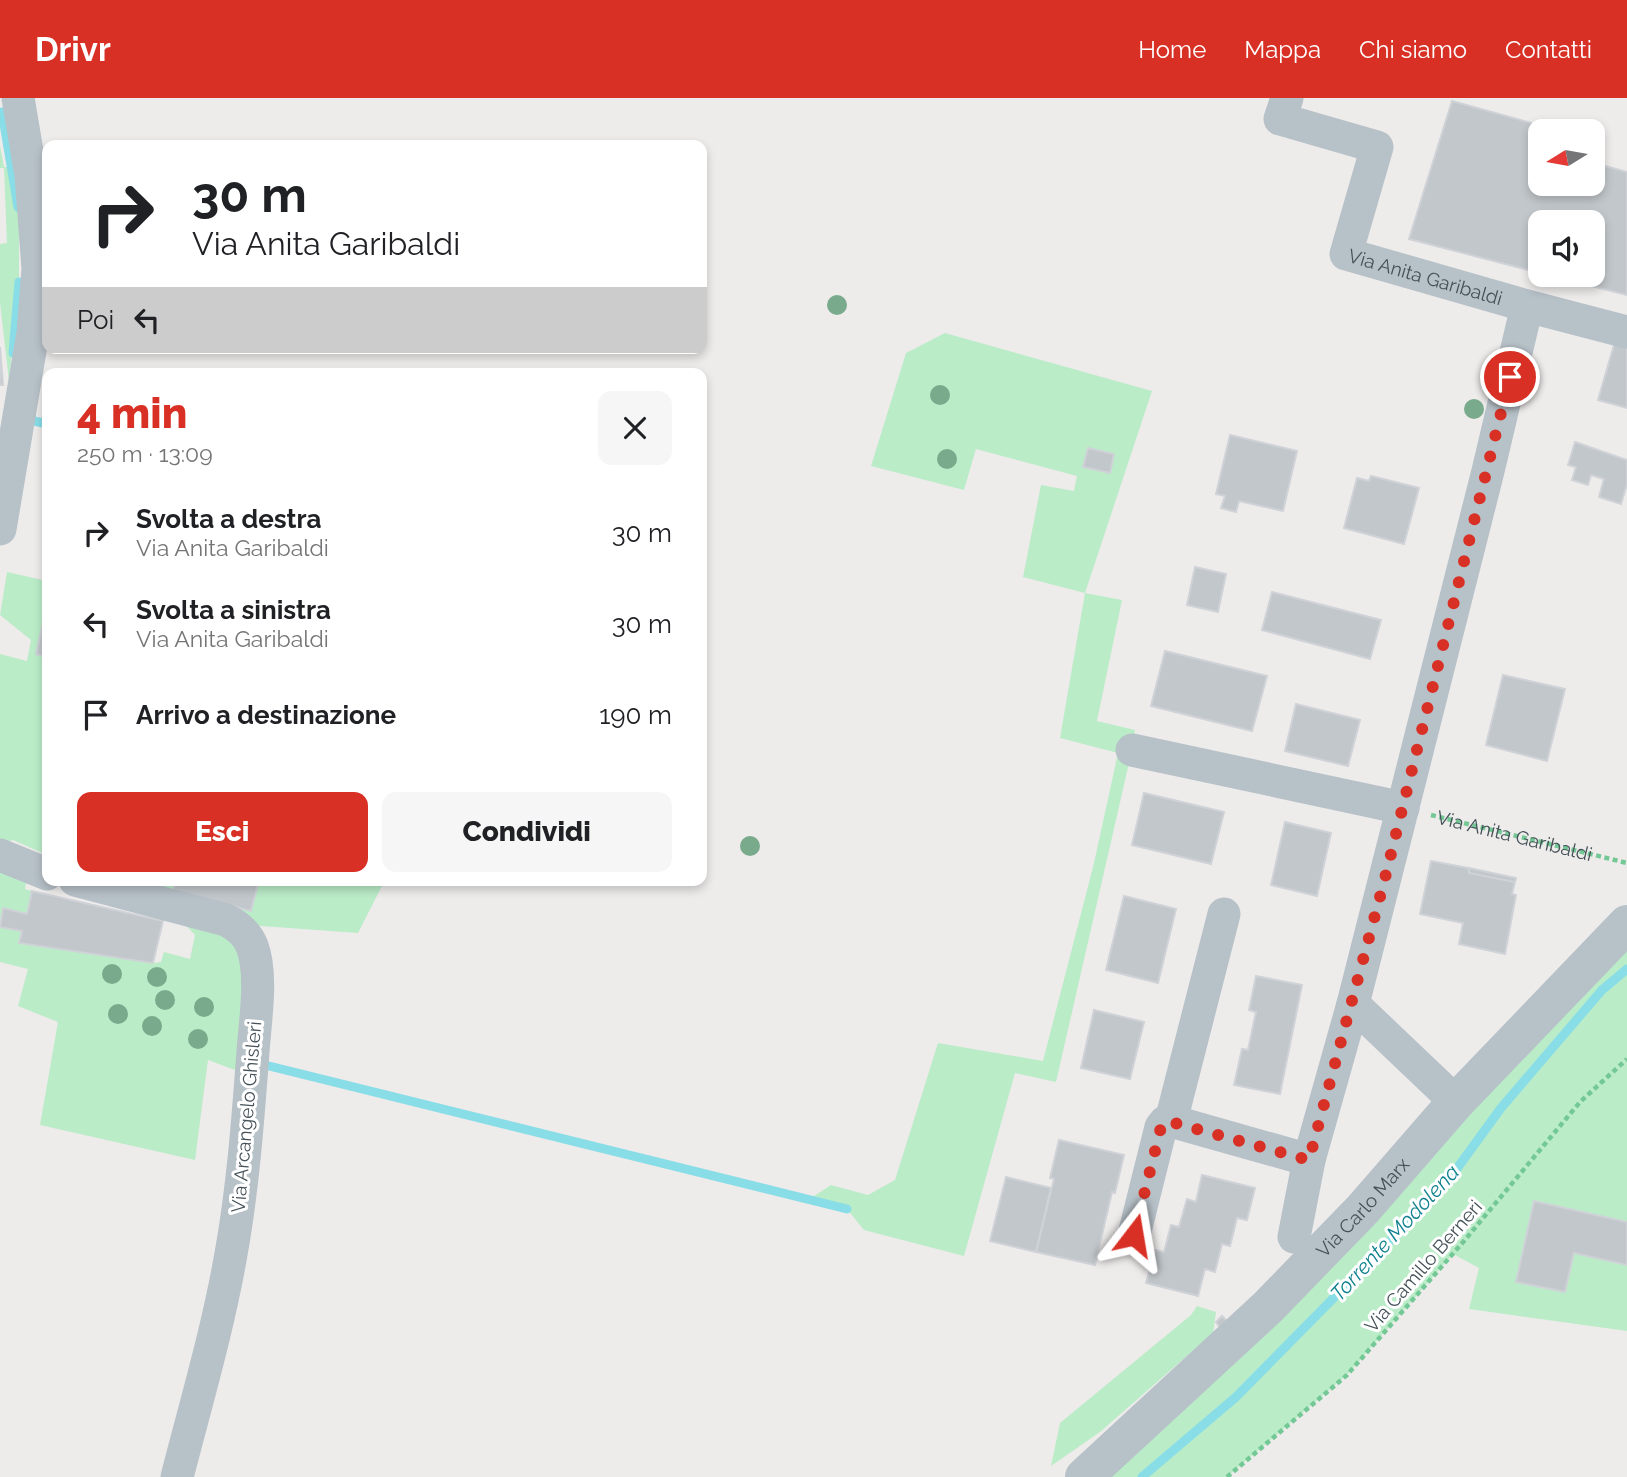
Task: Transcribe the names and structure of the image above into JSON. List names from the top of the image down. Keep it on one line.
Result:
{"streets":{"street":["Via Anita Garibaldi","Via Arcangelo Ghisleri","Via Carlo Marx"],"path":["Via Camillo Berneri"]},"water":["Torrente Modolena"],"north":"left","page":{"header":"Drivr","nav":["Home","Mappa","Chi siamo","Contatti"],"turn":["30 m","Via Anita Garibaldi"],"then":"Poi","heading":["4 min","250 m · 13:09"],"list":[{"name":"Svolta a destra","note":"Via Anita Garibaldi","value":"30 m"},{"name":"Svolta a sinistra","note":"Via Anita Garibaldi","value":"30 m"},{"name":"Arrivo a destinazione","value":"190 m"}],"buttons":["Esci","Condividi"]}}
